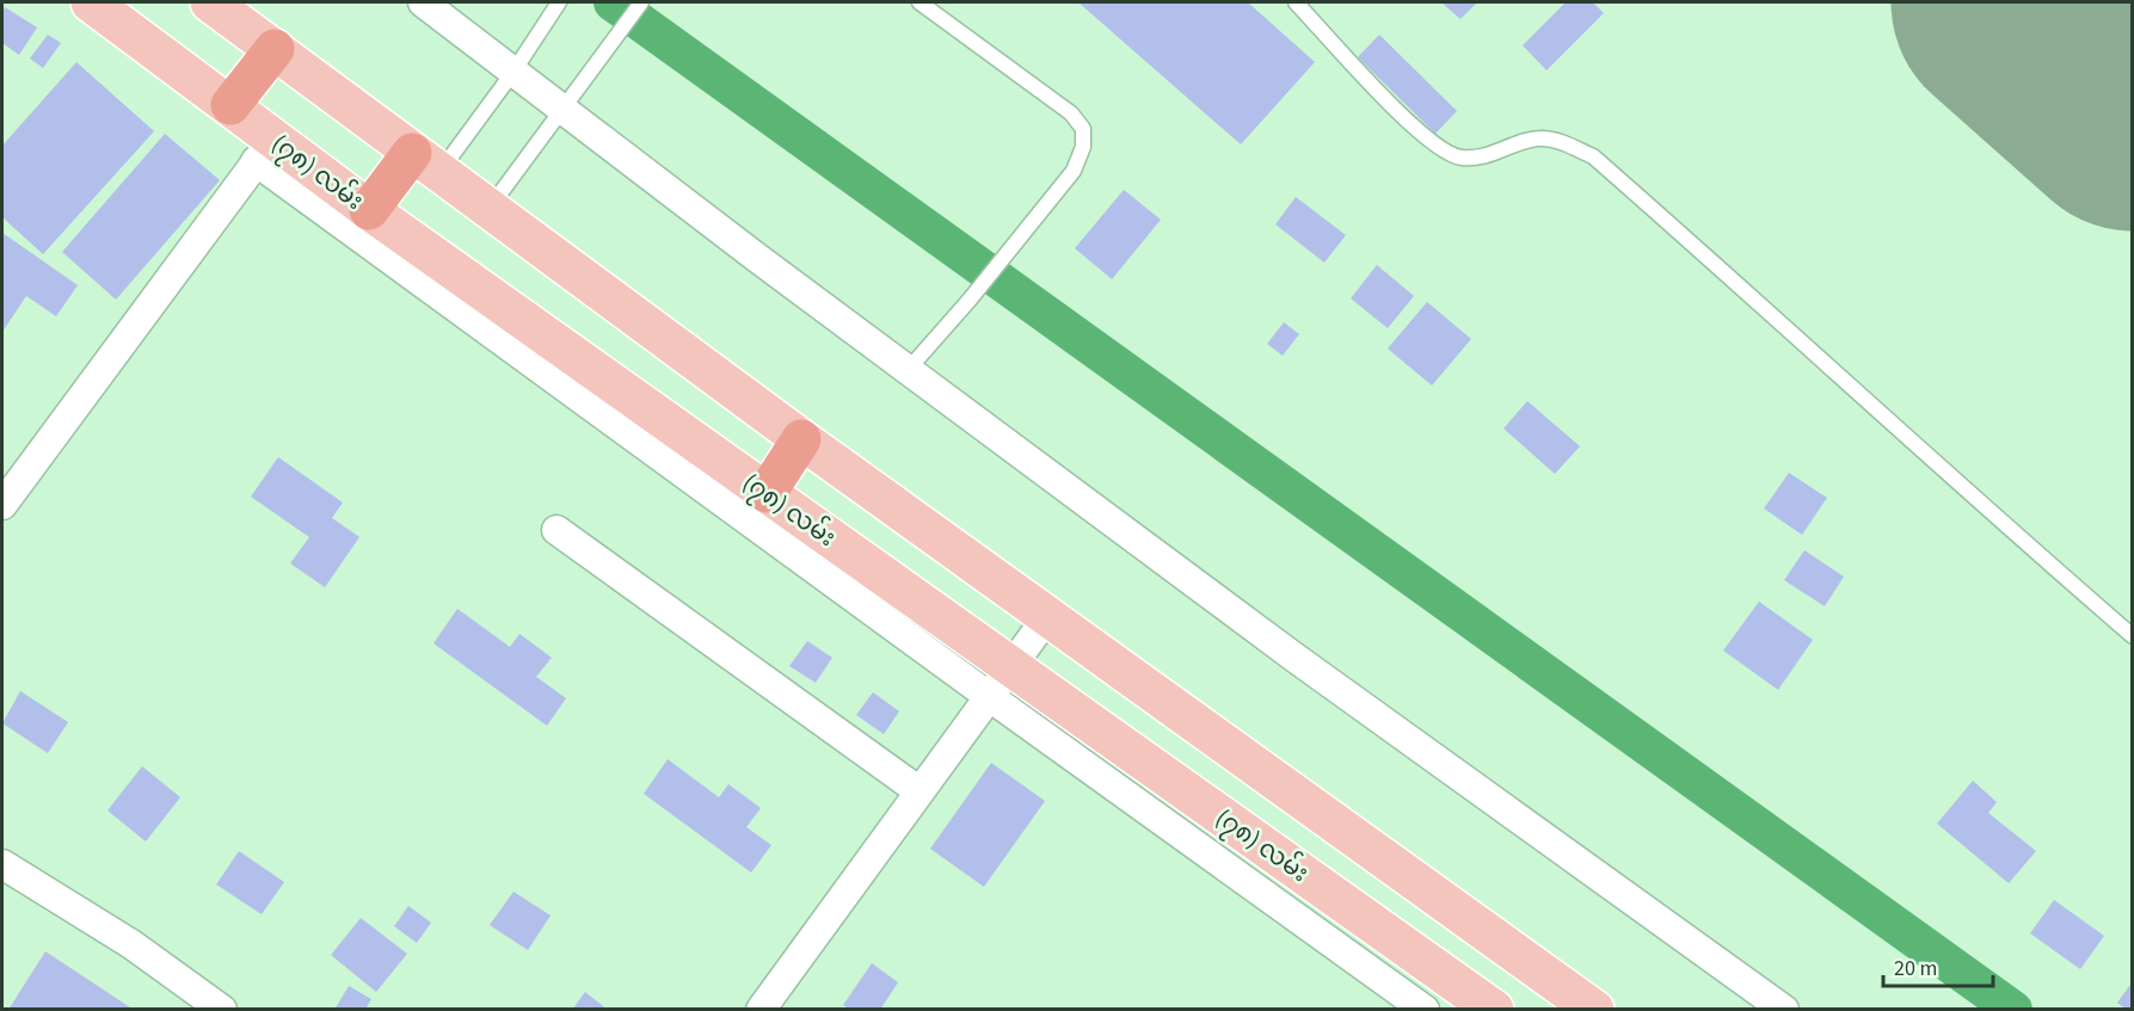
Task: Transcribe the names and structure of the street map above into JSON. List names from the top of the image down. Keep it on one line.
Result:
{"streets":{"main road":["(၇၈) လမ်း"]},"scale_bar":"20 m"}
